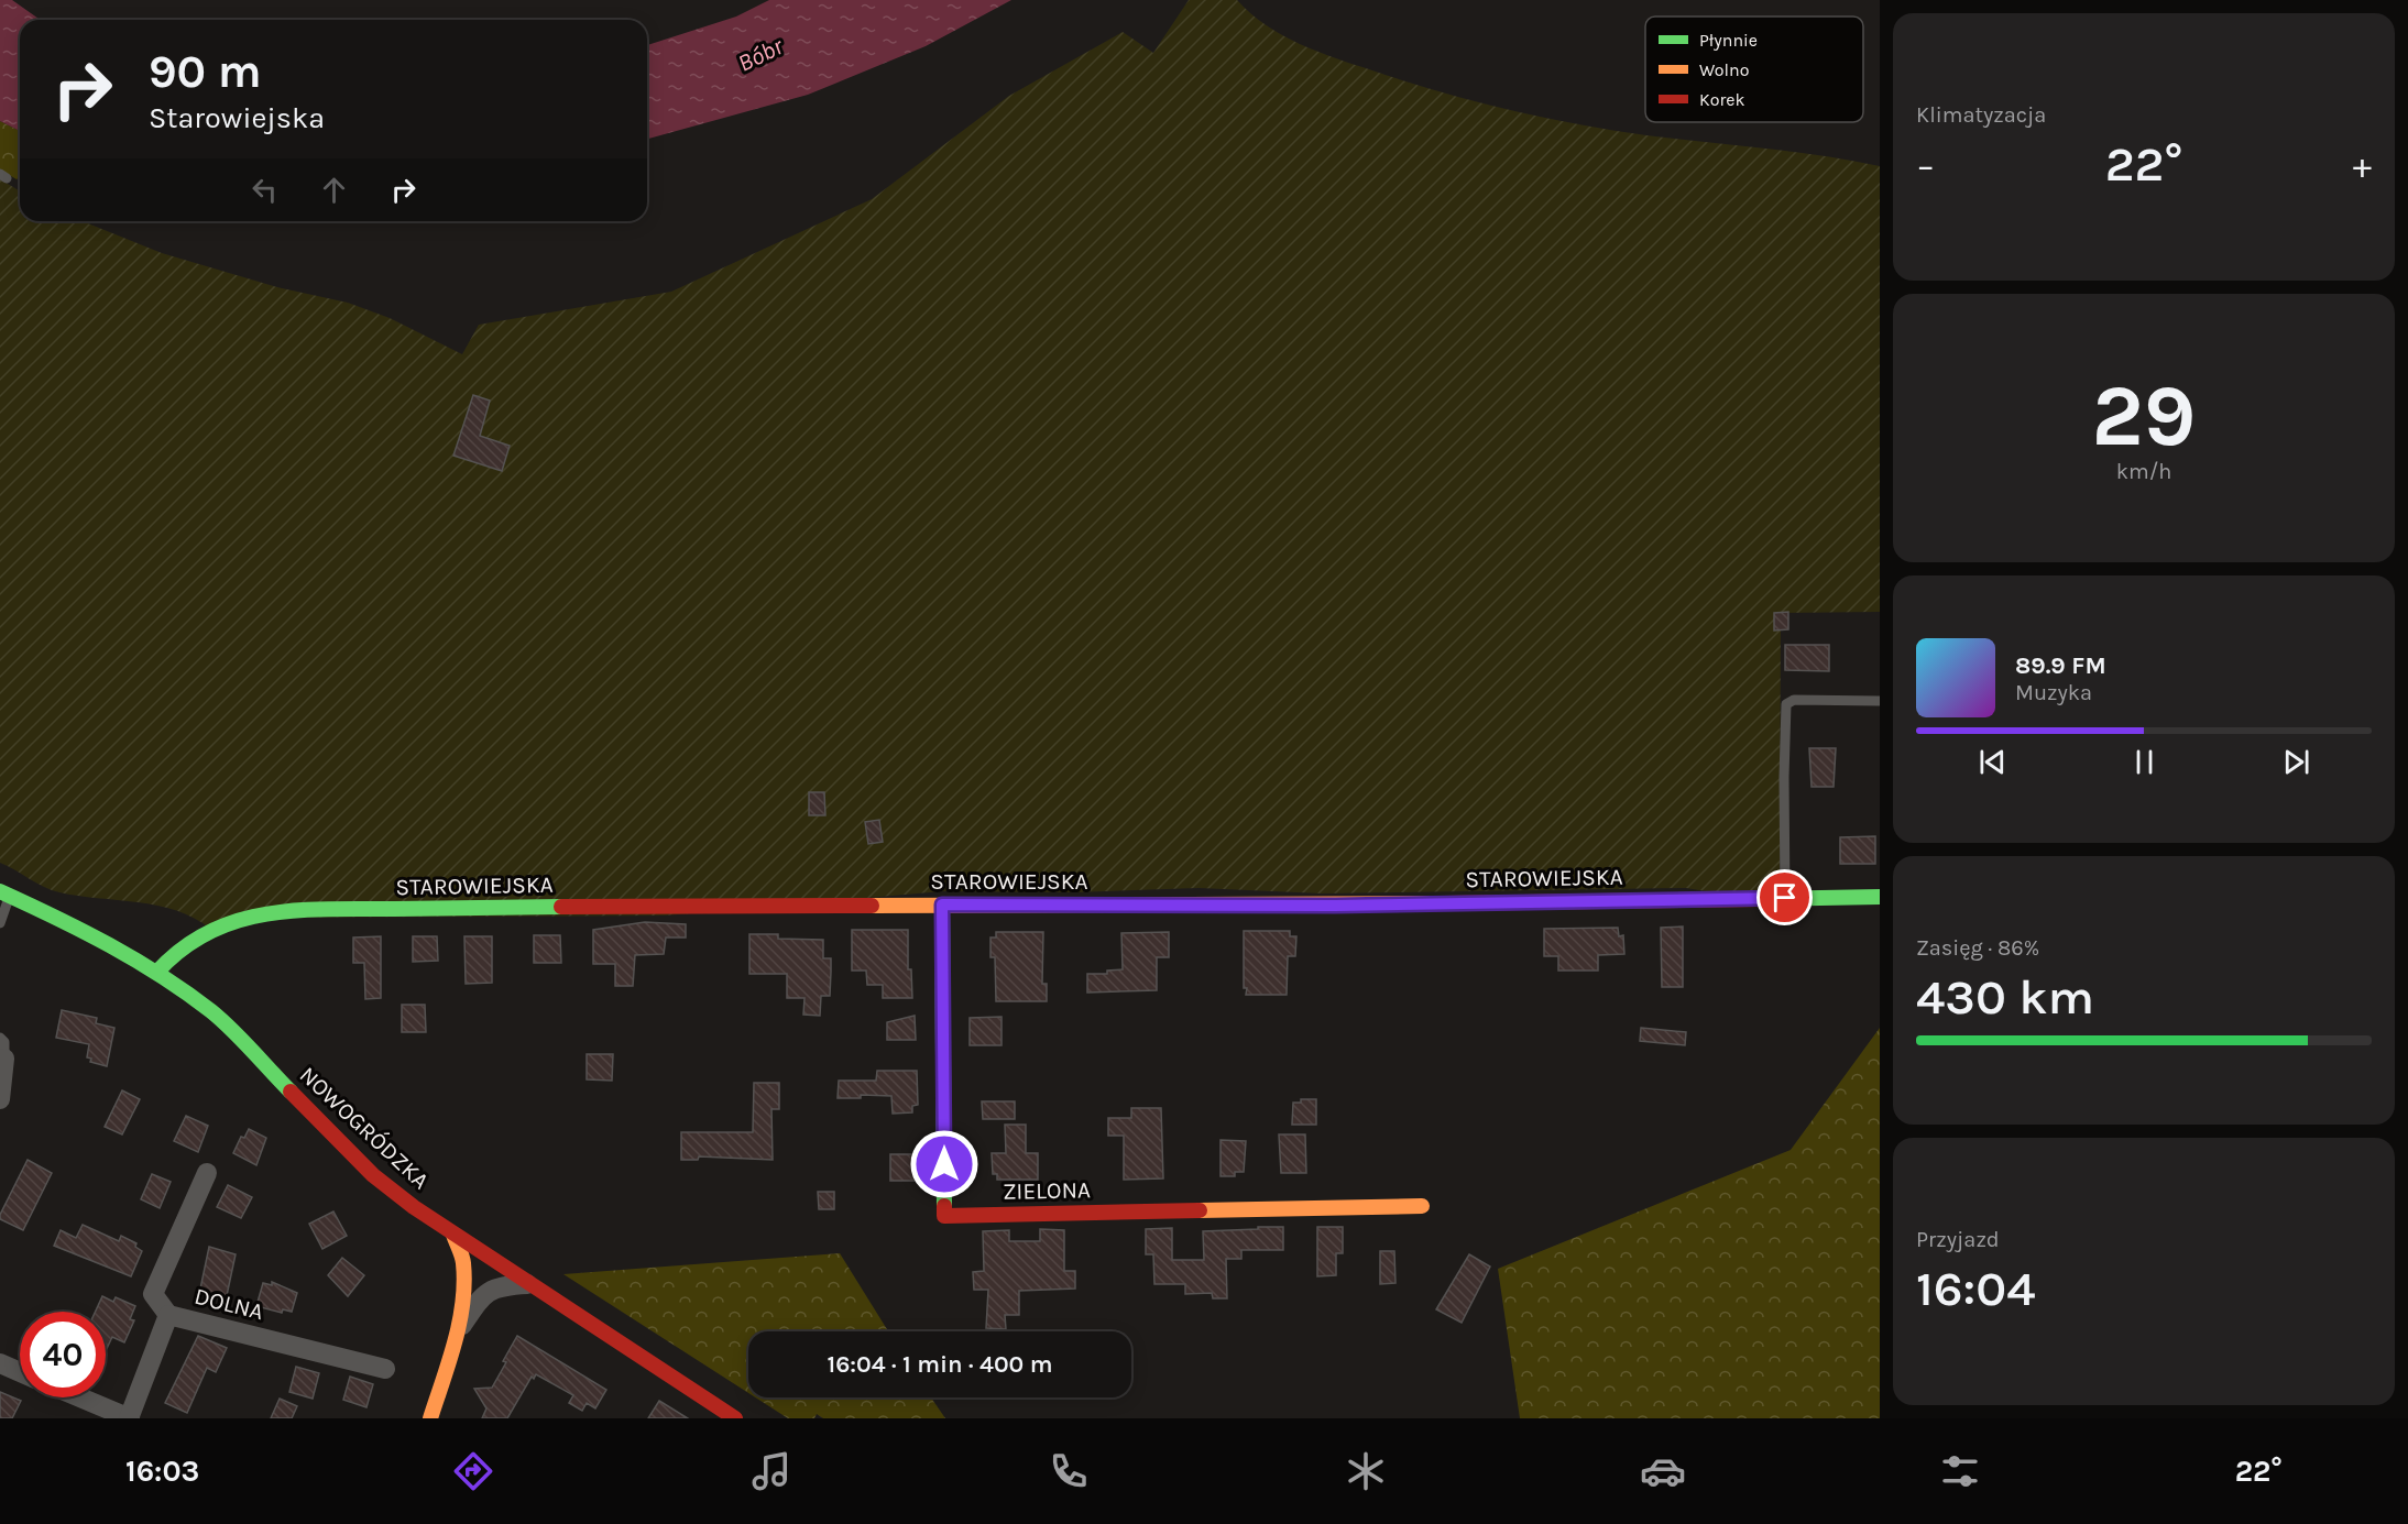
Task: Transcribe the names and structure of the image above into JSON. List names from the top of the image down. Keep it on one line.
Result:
{"streets":{"street":["STAROWIEJSKA","NOWOGRÓDZKA","ZIELONA","DOLNA"]},"crossings":[["STAROWIEJSKA","NOWOGRÓDZKA"],["STAROWIEJSKA","ZIELONA"]],"water":["Bóbr"],"legend":["Płynnie","Wolno","Korek"],"page":{"tile":["Klimatyzacja",["29","km/h"],["Zasięg · 86%","430 km"],["Przyjazd","16:04"]],"turn":["90 m","Starowiejska"],"heat":["−","22°","+"],"song":["89.9 FM","Muzyka"],"limit":"40","trip":"16:04 · 1 min · 400 m","tabs":["16:03","22°"]}}
